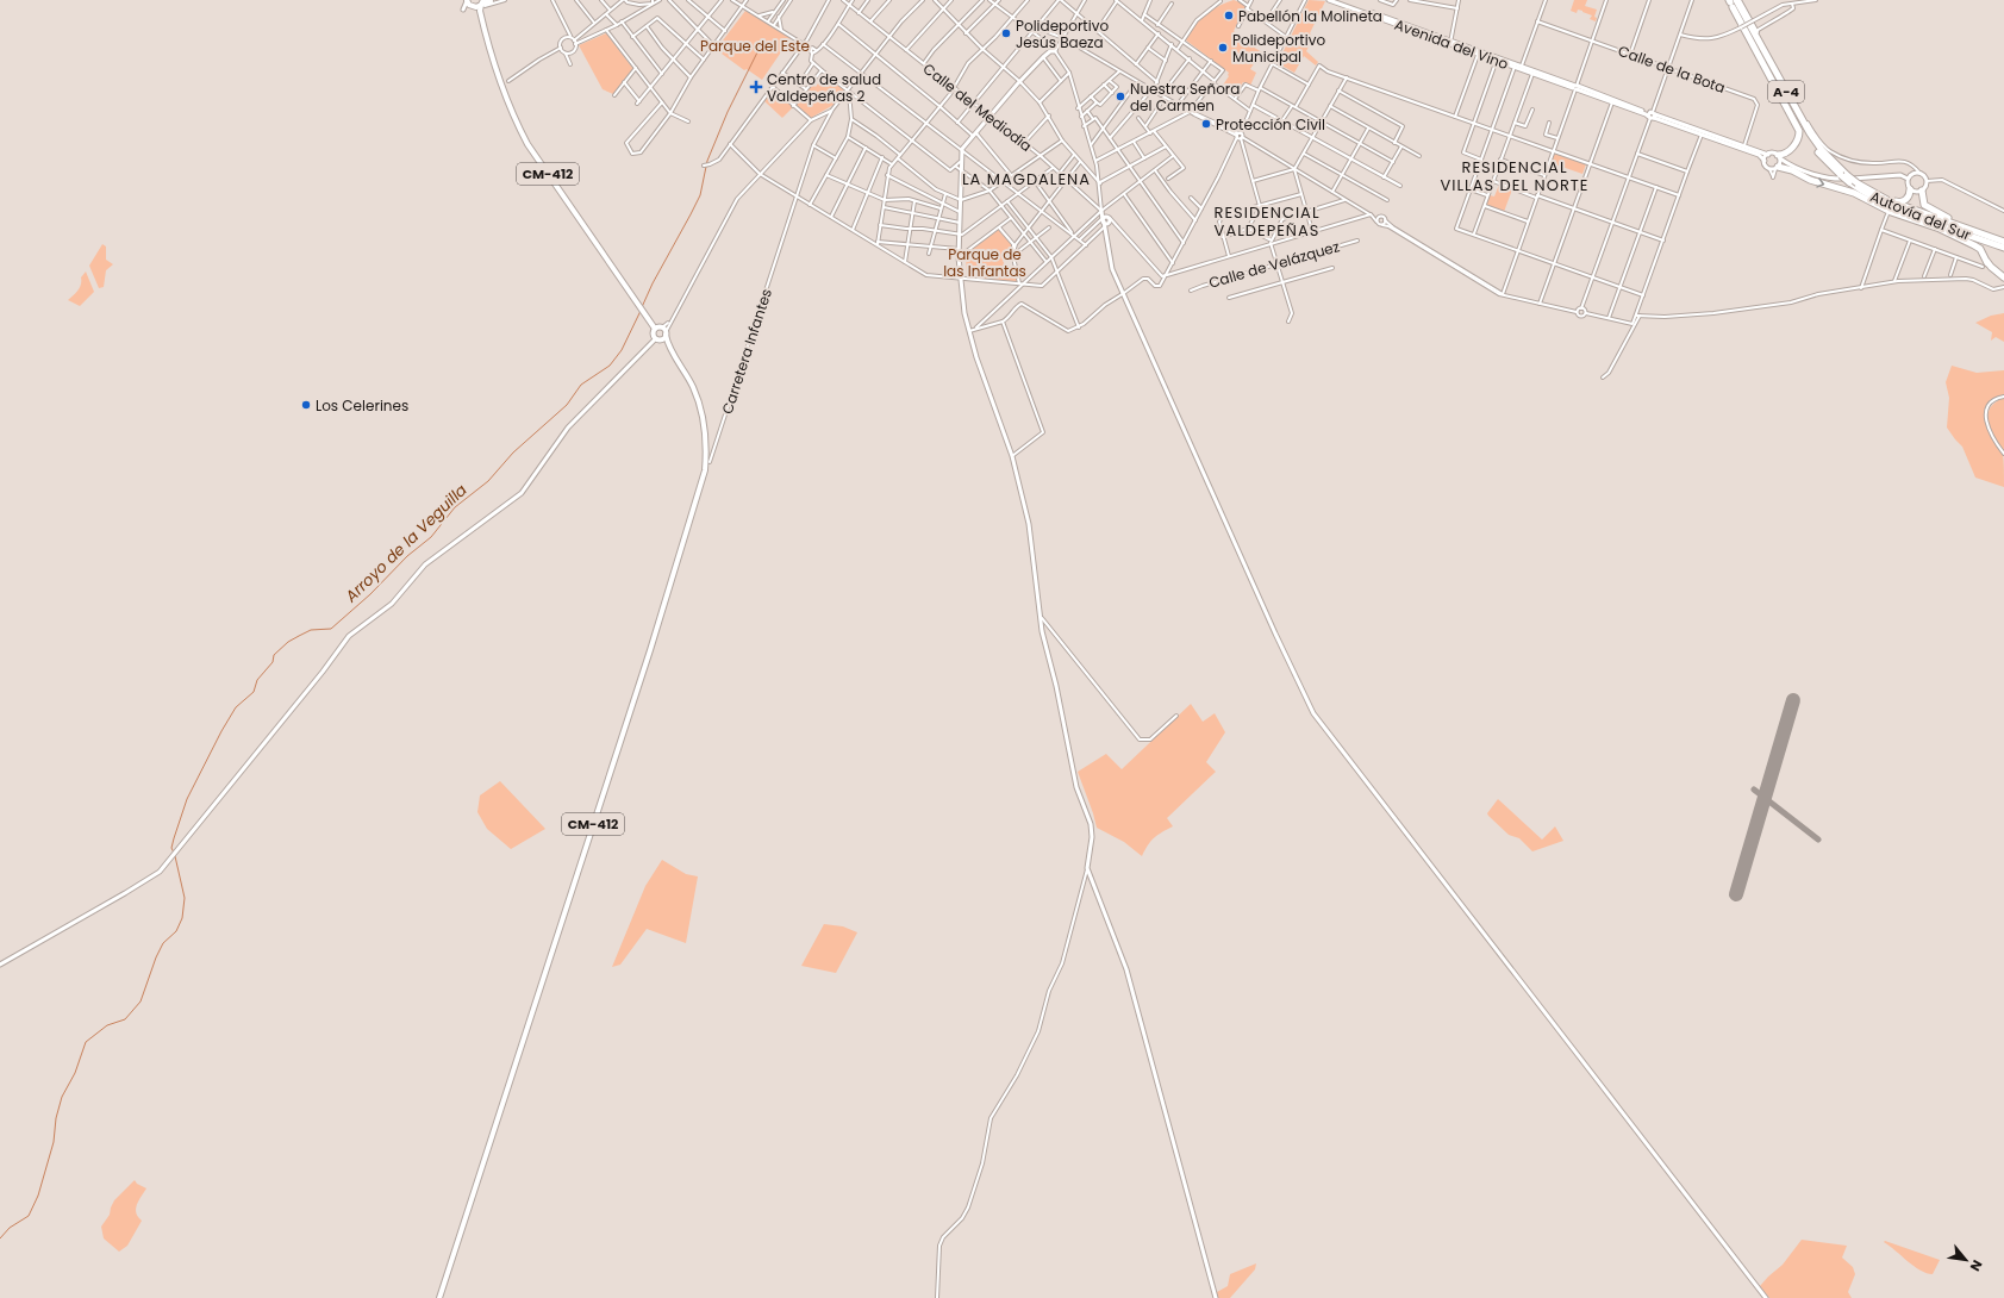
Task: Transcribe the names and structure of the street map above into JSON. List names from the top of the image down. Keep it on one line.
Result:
{"streets":{"highway":["A-4","Autovía del Sur"],"main road":["CM-412"],"street":["Avenida del Vino","Calle de la Bota","Calle del Mediodía","Calle de Velázquez","Carretera Infantes"]},"crossings":[["Avenida del Vino","Calle de la Bota"],["A-4","Autovía del Sur"]],"districts":["RESIDENCIAL VILLAS DEL NORTE","LA MAGDALENA","RESIDENCIAL VALDEPEÑAS"],"water":["Arroyo de la Veguilla"],"parks":["Parque del Este","Parque de las Infantas"],"places":{"other":["Pabellón la Molineta","Polideportivo Jesús Baeza","Polideportivo Municipal","Nuestra Señora del Carmen","Protección Civil","Los Celerines"],"health":["Centro de salud Valdepeñas 2"]},"north":"bottom right"}
